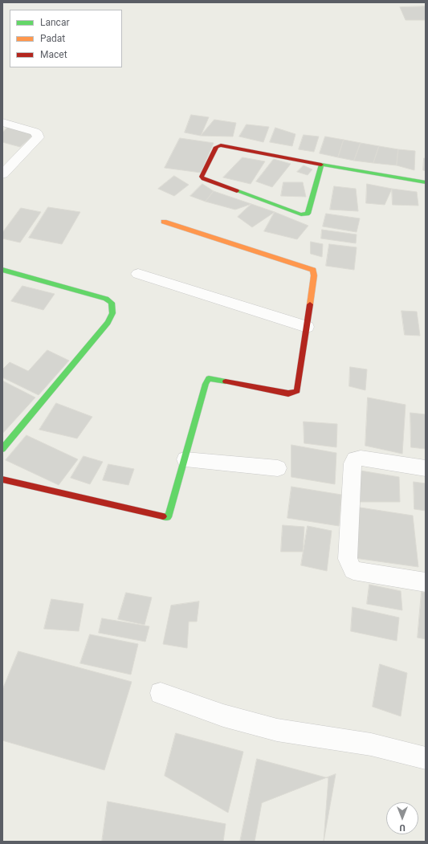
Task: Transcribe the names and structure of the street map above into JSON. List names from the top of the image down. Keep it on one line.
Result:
{"legend":["Lancar","Padat","Macet"],"north":"bottom"}
